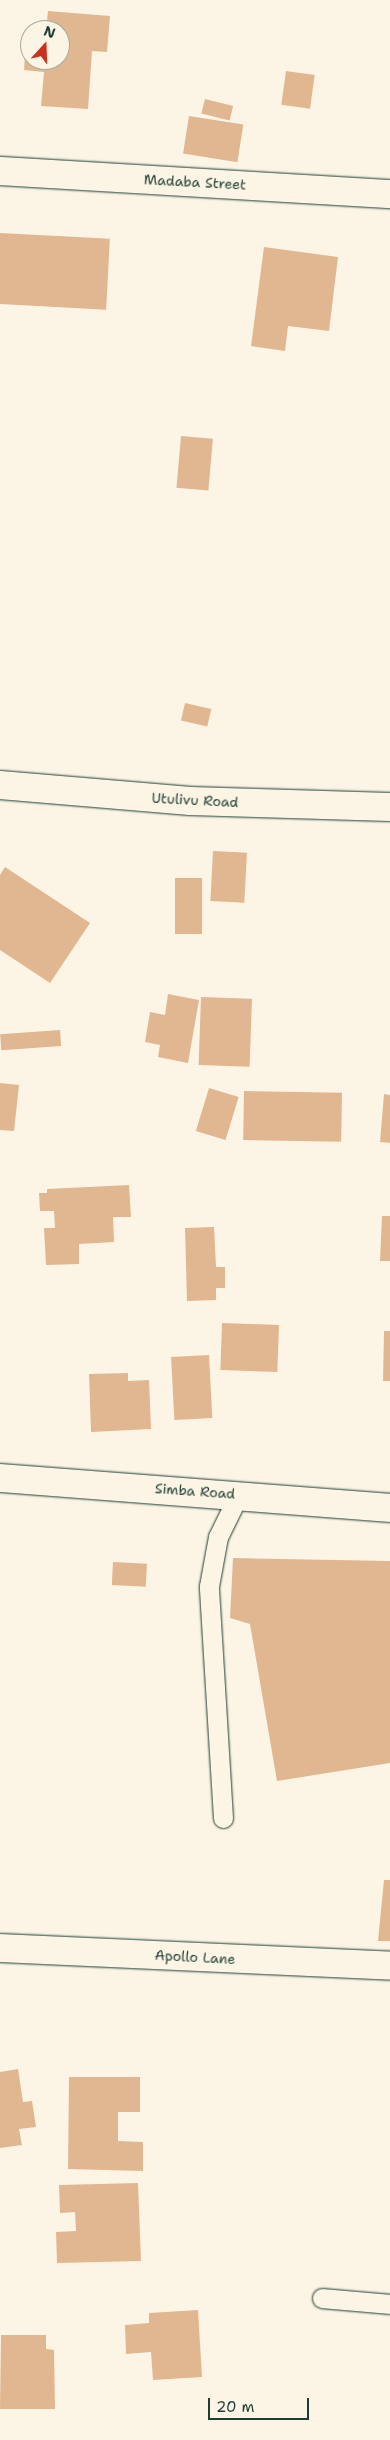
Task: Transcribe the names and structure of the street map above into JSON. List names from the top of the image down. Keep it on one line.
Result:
{"streets":{"street":["Madaba Street","Utulivu Road","Simba Road","Apollo Lane"]},"scale_bar":"20 m","north":"top"}
